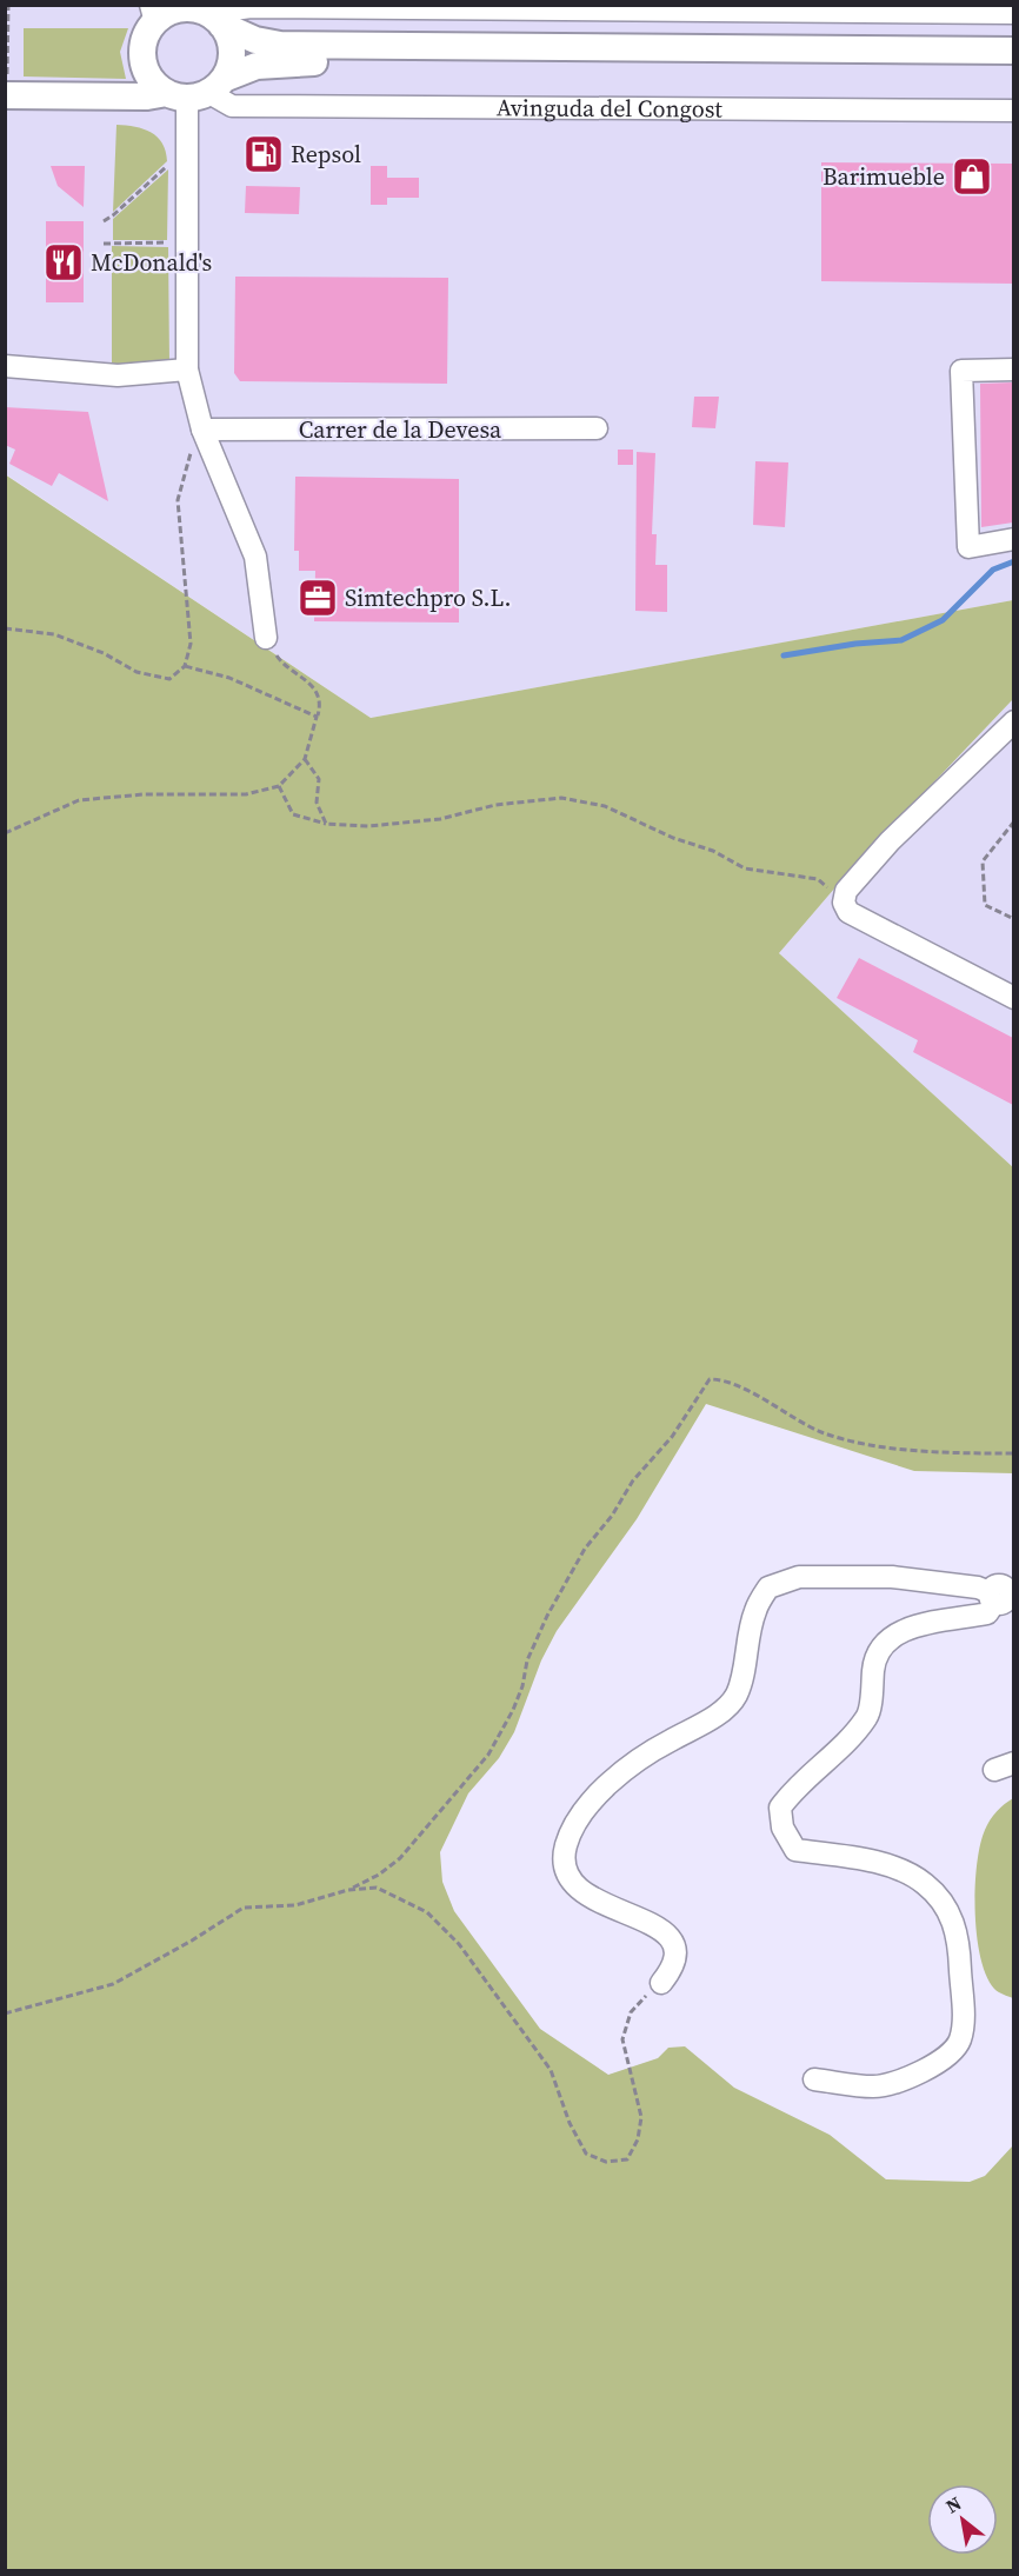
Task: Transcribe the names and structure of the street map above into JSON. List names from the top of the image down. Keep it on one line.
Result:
{"streets":{"main road":["Avinguda del Congost"],"street":["Carrer de la Devesa"]},"places":{"fuel station":["Repsol"],"shop":["Barimueble"],"restaurant":["McDonald's"],"office":["Simtechpro S.L."]},"north":"top left"}
